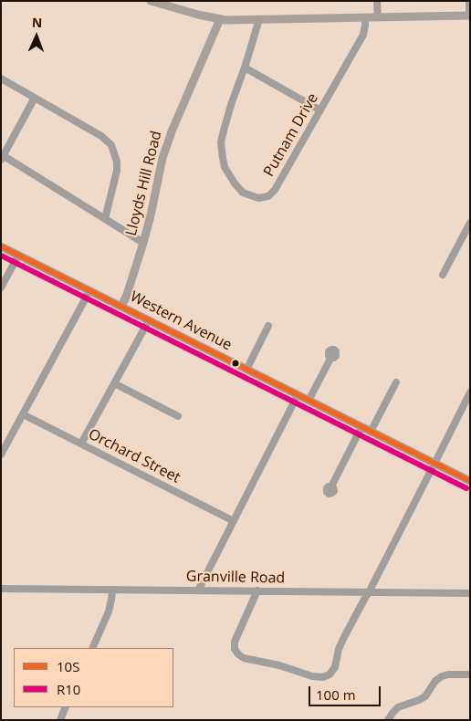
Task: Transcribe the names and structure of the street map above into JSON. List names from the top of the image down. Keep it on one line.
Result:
{"streets":{"main road":["Lloyds Hill Road","Western Avenue"],"street":["Putnam Drive","Orchard Street","Granville Road"]},"crossings":[["Lloyds Hill Road","Western Avenue"]],"lines":["transit line 10S","transit line R10"],"legend":["10S","R10"],"scale_bar":"100 m","north":"top"}
